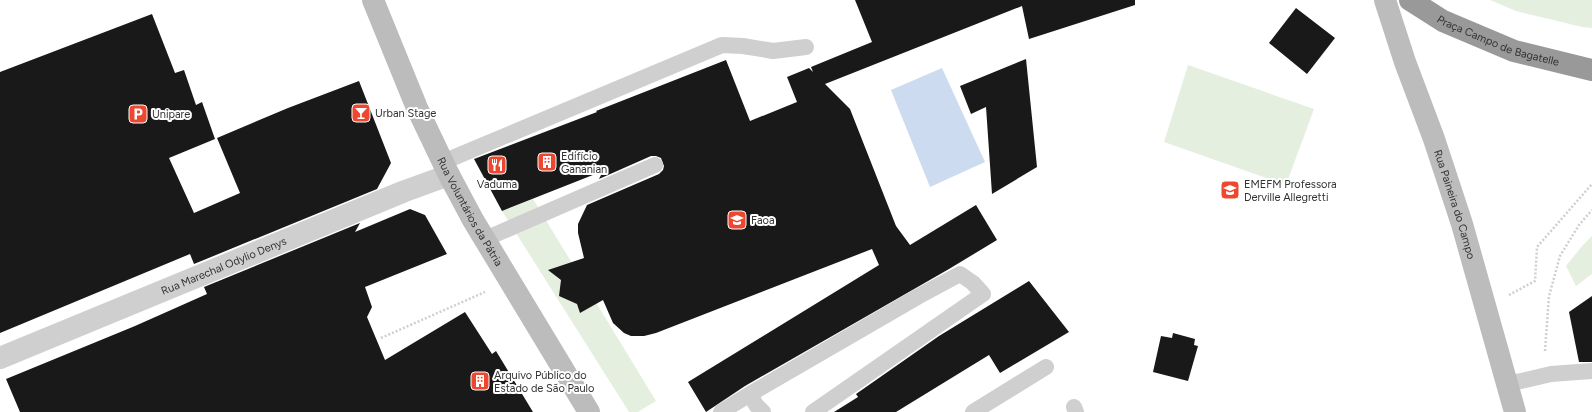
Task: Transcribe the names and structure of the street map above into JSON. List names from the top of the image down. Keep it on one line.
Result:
{"streets":{"highway":["Praça Campo de Bagatelle"],"main road":["Rua Paineira do Campo","Rua Voluntários da Pátria"],"street":["Rua Marechal Odylio Denys"]},"crossings":[["Rua Voluntários da Pátria","Rua Marechal Odylio Denys"]],"places":{"bar":["Urban Stage"],"parking":["Unipare"],"building":["Edifício Gananian","Arquivo Público do Estado de São Paulo"],"restaurant":["Vaduma"],"school or university":["EMEFM Professora Derville Allegretti","Faoa"]}}
